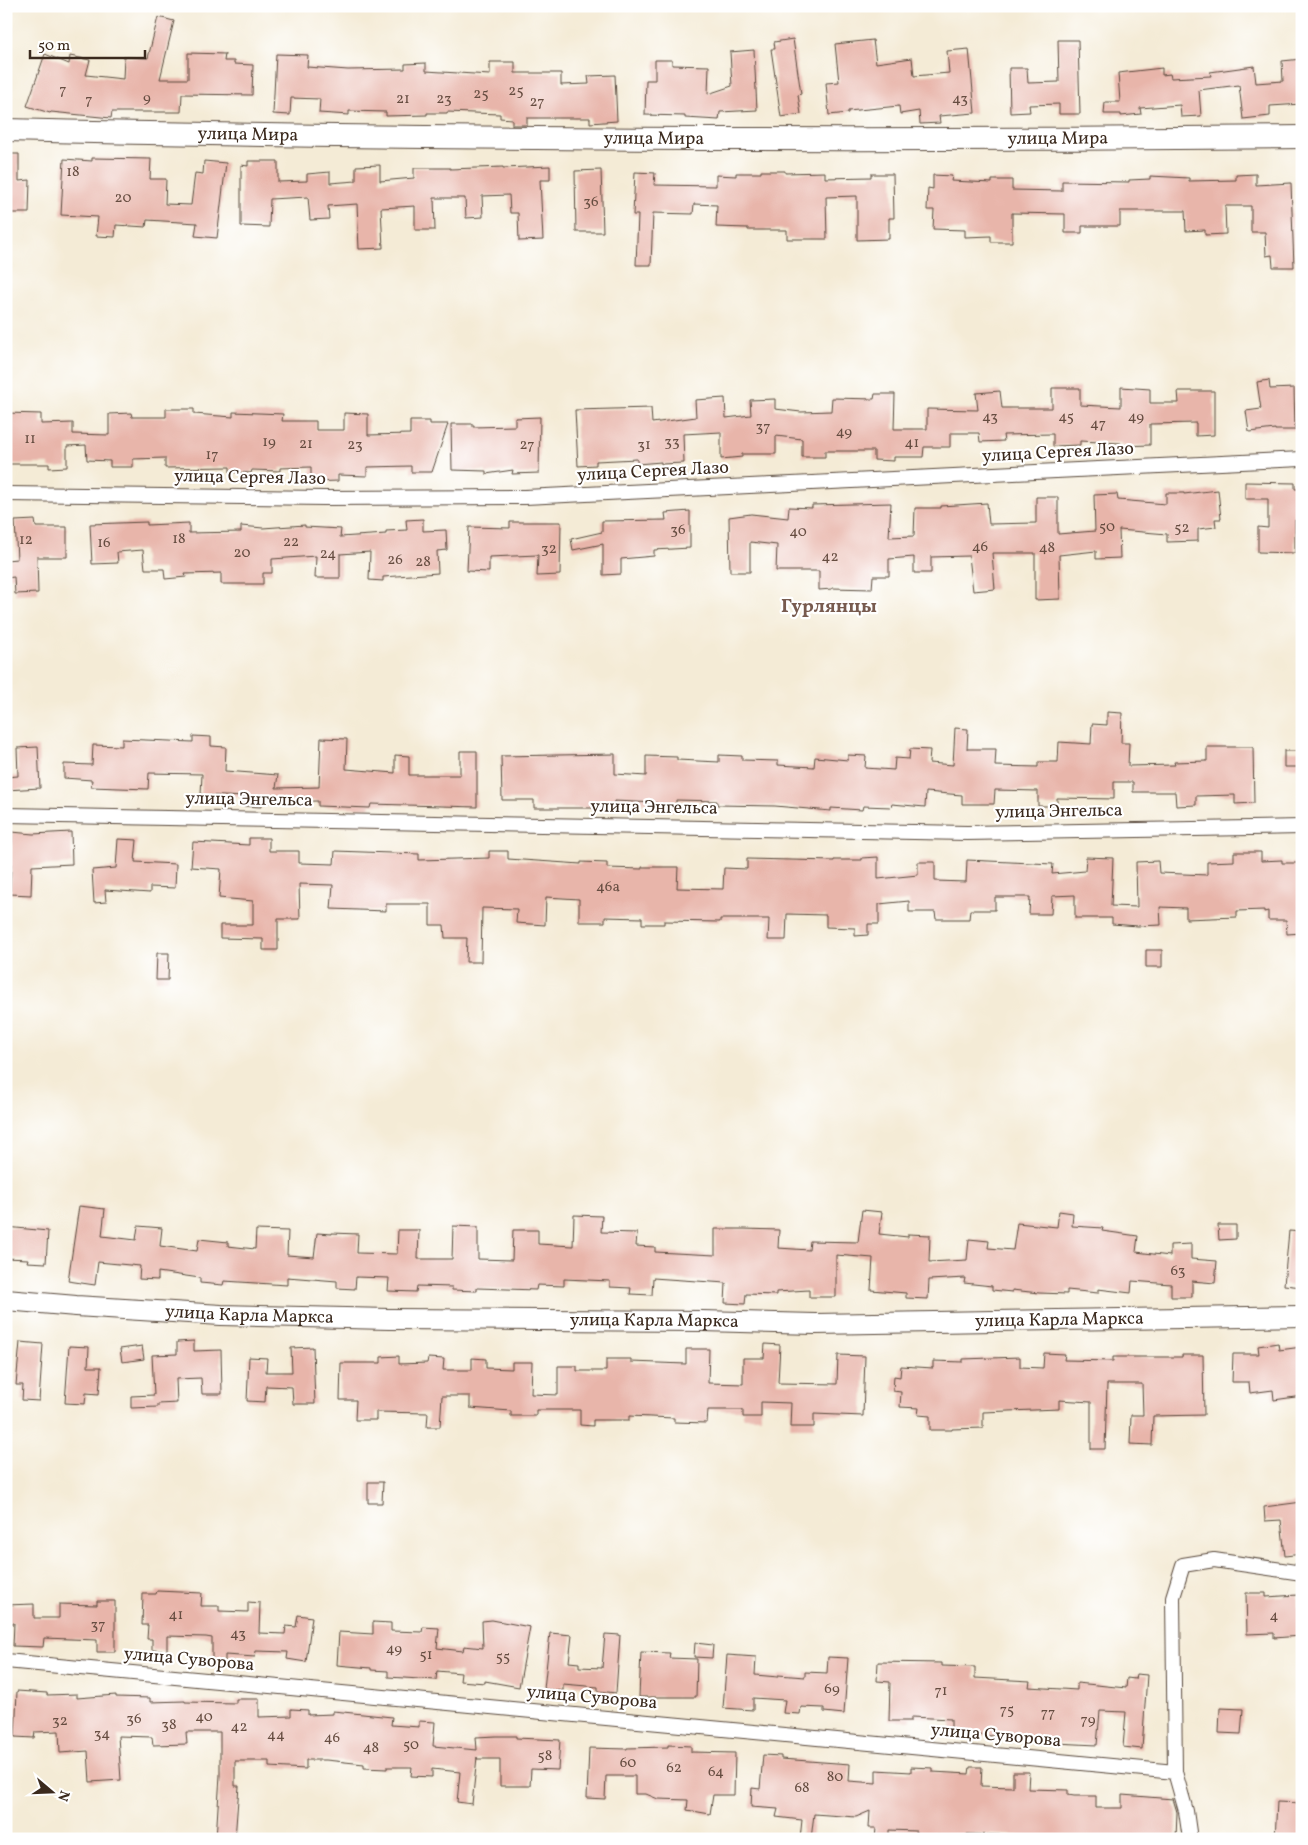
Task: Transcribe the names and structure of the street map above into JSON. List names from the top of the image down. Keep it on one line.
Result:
{"streets":{"main road":["улица Мира"],"street":["улица Сергея Лазо","улица Энгельса","улица Карла Маркса","улица Суворова"]},"districts":["Гурлянцы"],"house_numbers":["7","25","25","9","21","23","43","7","27","18","20","36","43","45","49","47","37","49","11","19","33","41","21","23","27","31","17","50","52","36","40","18","12","22","16","46","48","32","20","24","42","26","28","46а","63","41","4","37","43","49","51","55","69","71","75","77","40","36","79","32","38","42","34","44","46","50","48","58","60","62","64","80","68"],"scale_bar":"50 m","north":"right"}
